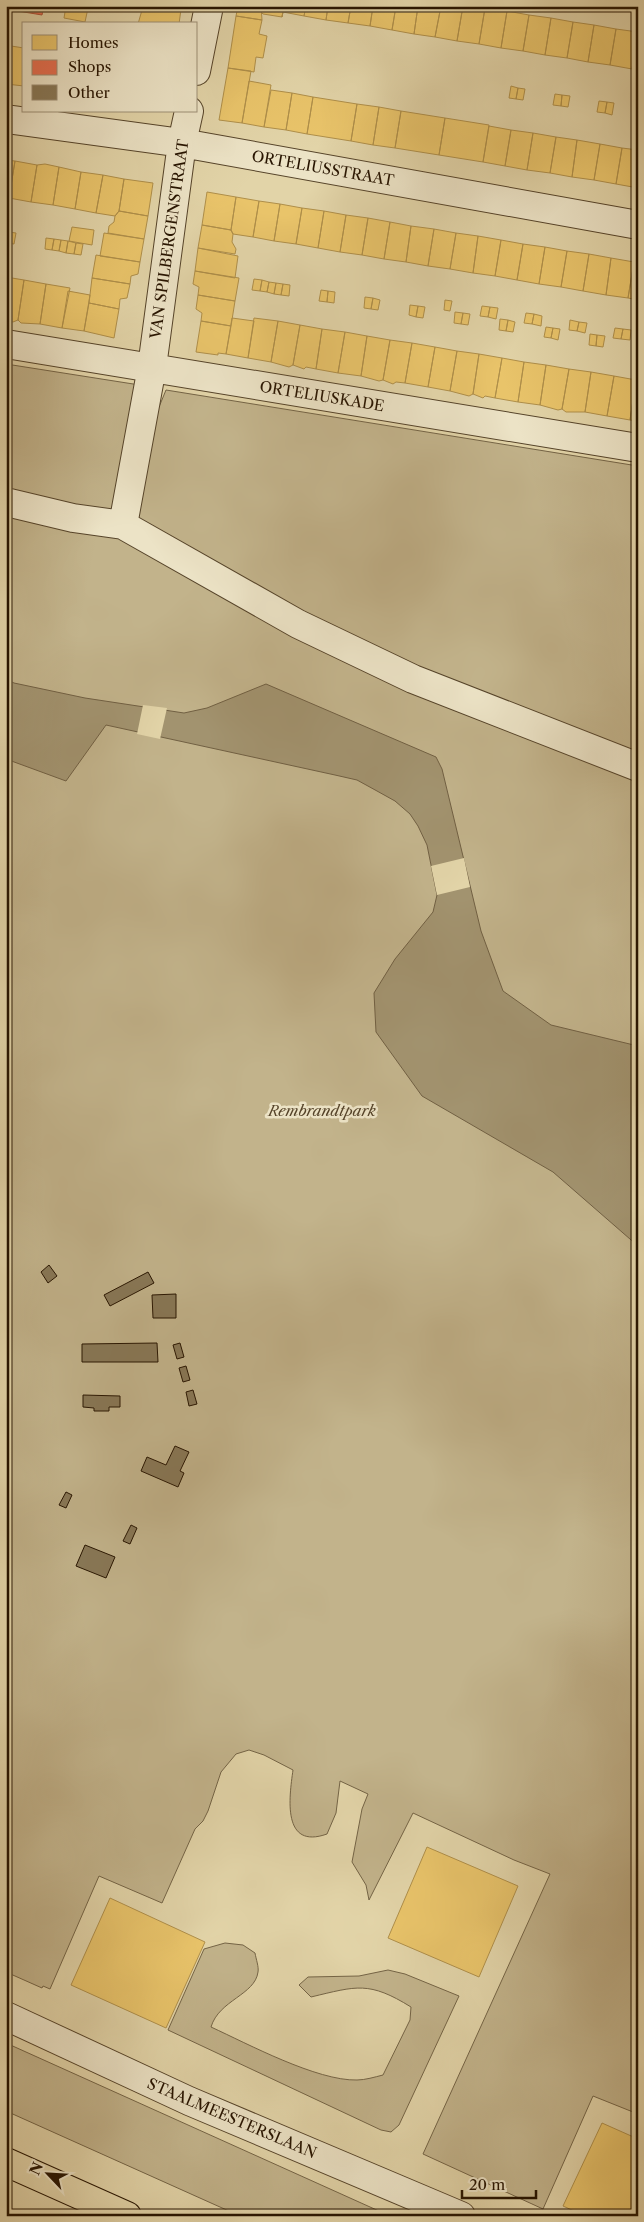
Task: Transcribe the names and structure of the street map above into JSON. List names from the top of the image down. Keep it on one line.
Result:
{"streets":{"street":["ORTELIUSSTRAAT","VAN SPILBERGENSTRAAT","ORTELIUSKADE","STAALMEESTERSLAAN"]},"crossings":[["ORTELIUSSTRAAT","VAN SPILBERGENSTRAAT"],["VAN SPILBERGENSTRAAT","ORTELIUSKADE"]],"parks":["Rembrandtpark"],"legend":["Homes","Shops","Other"],"scale_bar":"20 m","north":"top left"}
